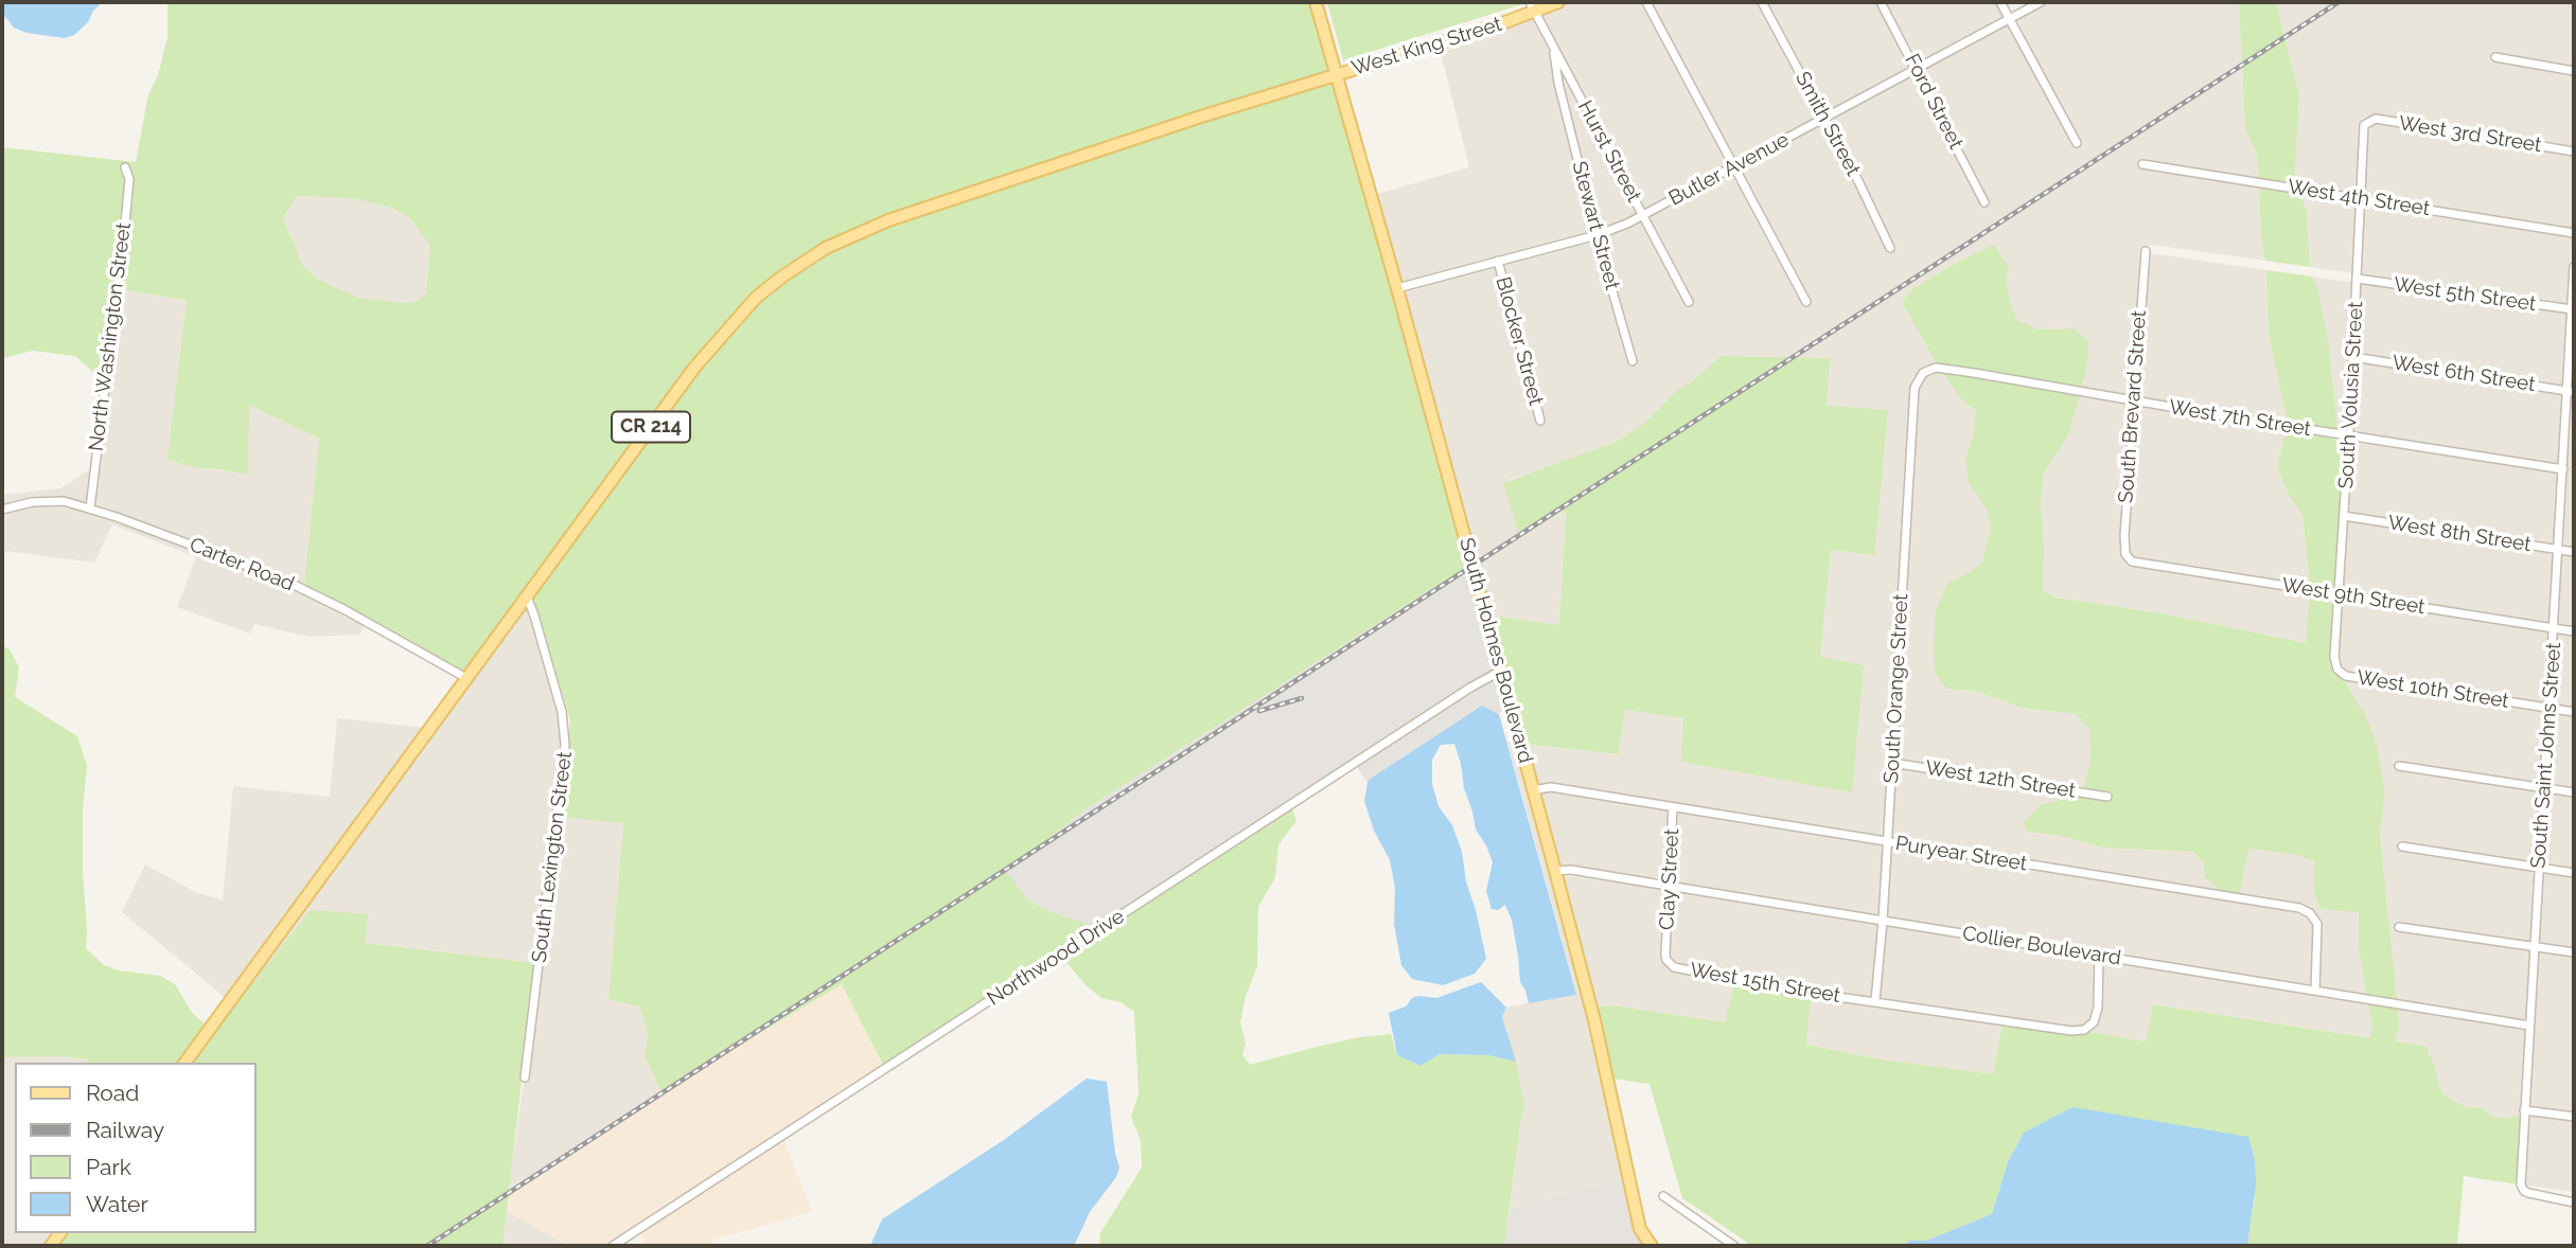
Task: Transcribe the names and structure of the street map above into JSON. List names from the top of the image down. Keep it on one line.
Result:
{"streets":{"main road":["West King Street","CR 214","South Holmes Boulevard"],"street":["Ford Street","Smith Street","West 3rd Street","Hurst Street","Butler Avenue","West 4th Street","Stewart Street","West 5th Street","North Washington Street","Blocker Street","West 6th Street","South Volusia Street","South Brevard Street","West 7th Street","West 8th Street","Carter Road","West 9th Street","South Orange Street","West 10th Street","South Saint Johns Street","West 12th Street","Puryear Street","South Lexington Street","Clay Street","Collier Boulevard","Northwood Drive","West 15th Street"]},"crossings":[["West King Street","Hurst Street"],["West King Street","CR 214"],["West King Street","South Holmes Boulevard"],["Ford Street","Butler Avenue"],["Smith Street","Butler Avenue"],["West 3rd Street","South Volusia Street"],["Hurst Street","Butler Avenue"],["Hurst Street","Stewart Street"],["Butler Avenue","Stewart Street"],["Butler Avenue","Blocker Street"],["Butler Avenue","South Holmes Boulevard"],["West 4th Street","South Volusia Street"],["West 5th Street","South Volusia Street"],["West 5th Street","South Saint Johns Street"],["North Washington Street","Carter Road"],["West 6th Street","South Volusia Street"],["West 6th Street","South Saint Johns Street"],["South Volusia Street","West 7th Street"],["South Volusia Street","West 8th Street"],["South Volusia Street","West 9th Street"],["South Volusia Street","West 10th Street"],["South Brevard Street","West 7th Street"],["South Brevard Street","West 9th Street"],["West 7th Street","South Orange Street"],["West 7th Street","South Saint Johns Street"],["CR 214","Carter Road"],["CR 214","South Holmes Boulevard"],["CR 214","South Lexington Street"],["West 8th Street","South Saint Johns Street"],["West 9th Street","South Saint Johns Street"],["South Holmes Boulevard","Puryear Street"],["South Holmes Boulevard","Collier Boulevard"],["South Holmes Boulevard","Northwood Drive"],["South Orange Street","West 12th Street"],["South Orange Street","Puryear Street"],["South Orange Street","Collier Boulevard"],["South Orange Street","West 15th Street"],["West 10th Street","South Saint Johns Street"],["South Saint Johns Street","Collier Boulevard"],["Puryear Street","Clay Street"],["Puryear Street","Collier Boulevard"],["Clay Street","Collier Boulevard"],["Clay Street","West 15th Street"]],"legend":["Road","Railway","Park","Water"]}
